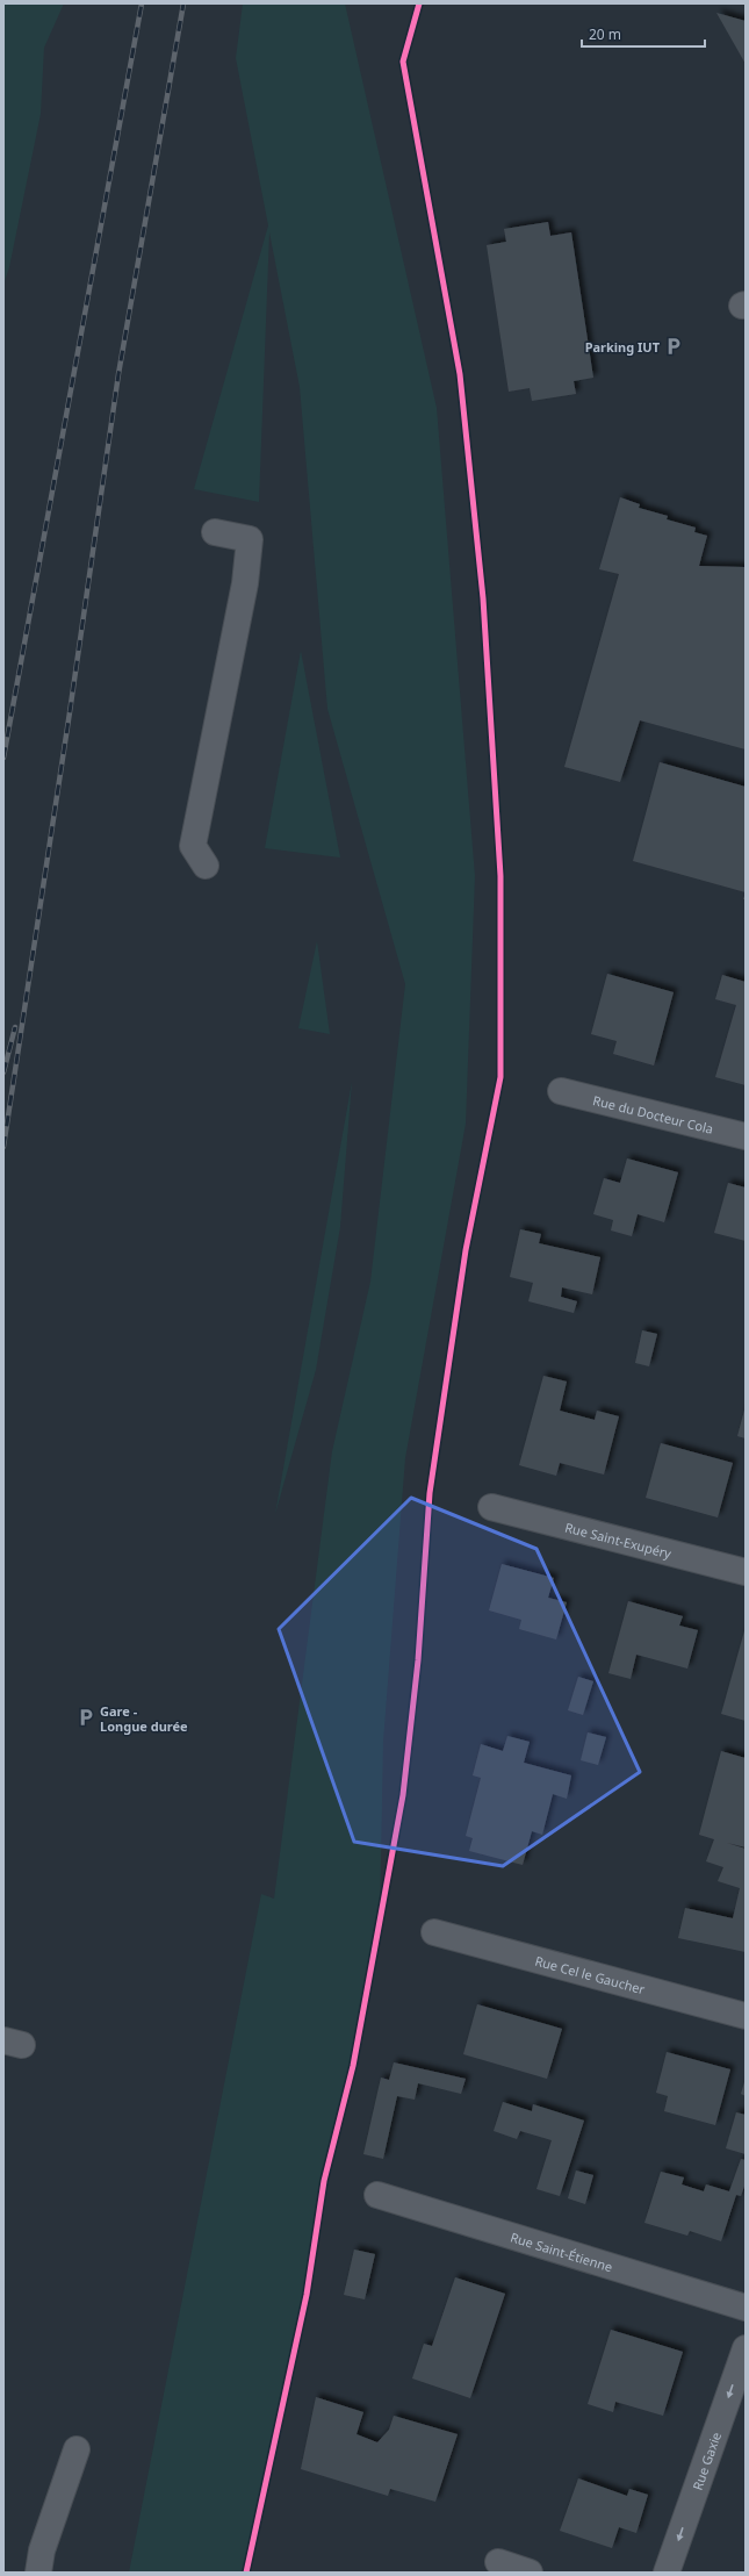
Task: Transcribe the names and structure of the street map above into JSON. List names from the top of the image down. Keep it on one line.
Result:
{"streets":{"street":["Rue du Docteur Cola","Rue Saint-Exupéry","Rue Cel le Gaucher","Rue Saint-Étienne","Rue Gaxie"]},"one_way":["Rue Gaxie"],"places":{"parking":["Parking IUT","Gare - Longue durée"]},"scale_bar":"20 m"}
